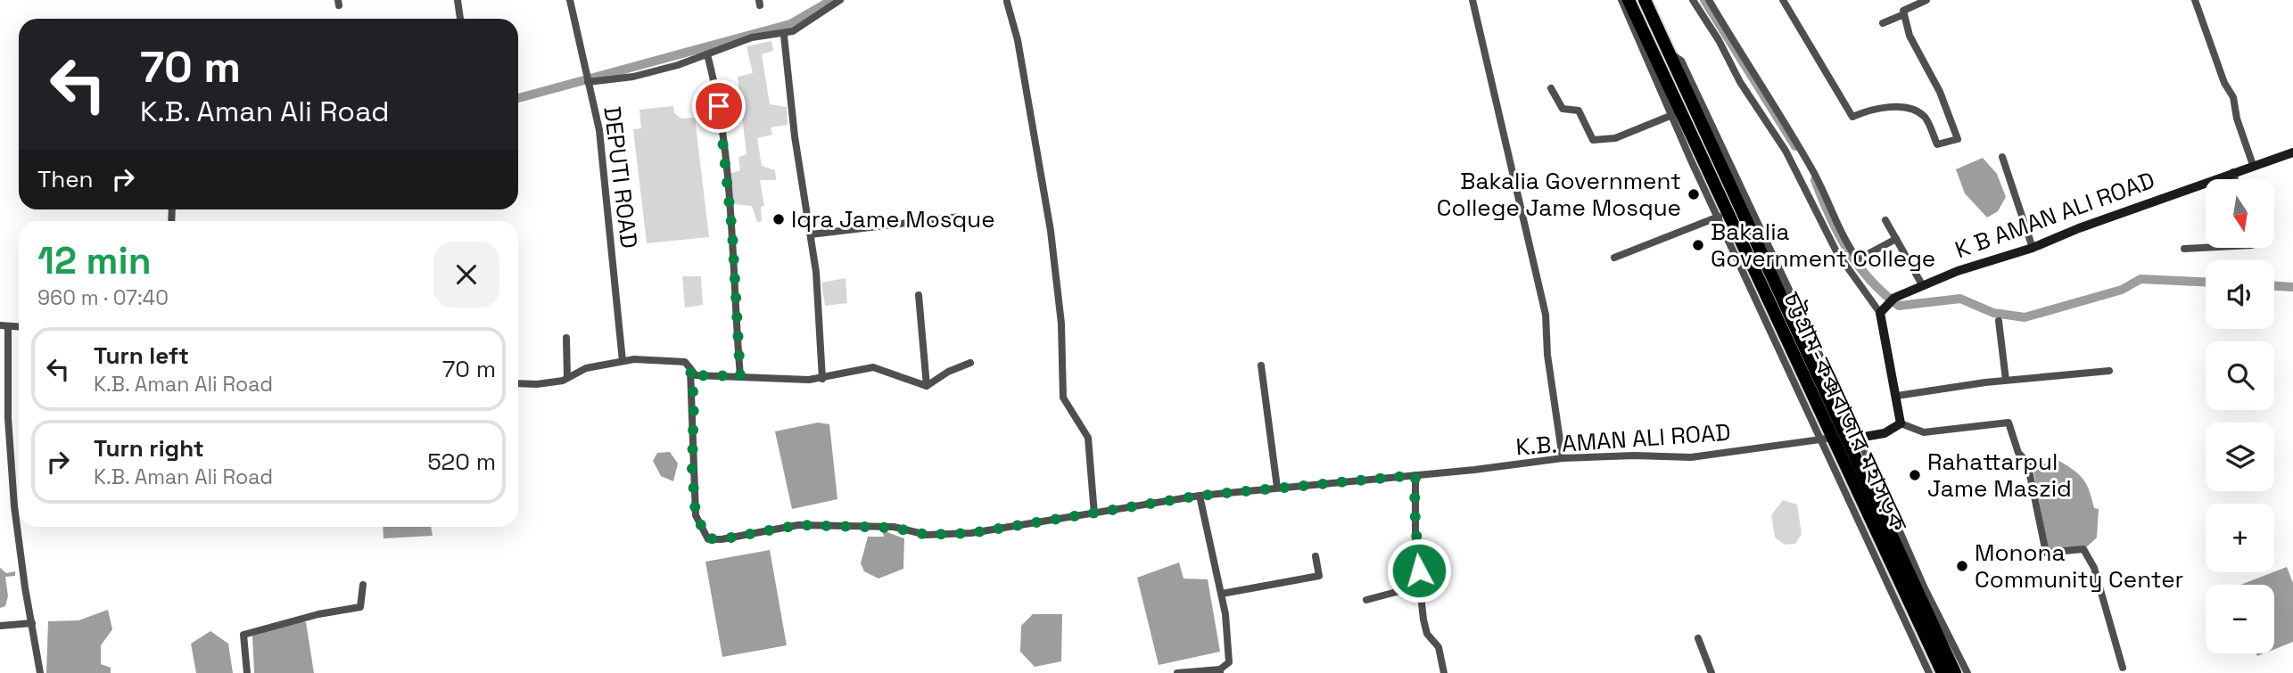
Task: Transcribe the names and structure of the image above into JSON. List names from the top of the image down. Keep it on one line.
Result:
{"streets":{"highway":["চট্টগ্রাম-কক্সবাজার মহাসড়ক"],"street":["DEPUTI ROAD","K B AMAN ALI ROAD","K.B. AMAN ALI ROAD"]},"places":["Bakalia Government College Jame Mosque","Iqra Jame Mosque","Bakalia Government College","Rahattarpul Jame Maszid","Monona Community Center"],"north":"bottom","page":{"turn":["70 m","K.B. Aman Ali Road"],"then":"Then","map_buttons":["+","−"],"heading":["12 min","960 m · 07:40"],"list":[{"name":"Turn left","note":"K.B. Aman Ali Road","value":"70 m"},{"name":"Turn right","note":"K.B. Aman Ali Road","value":"520 m"}]}}
